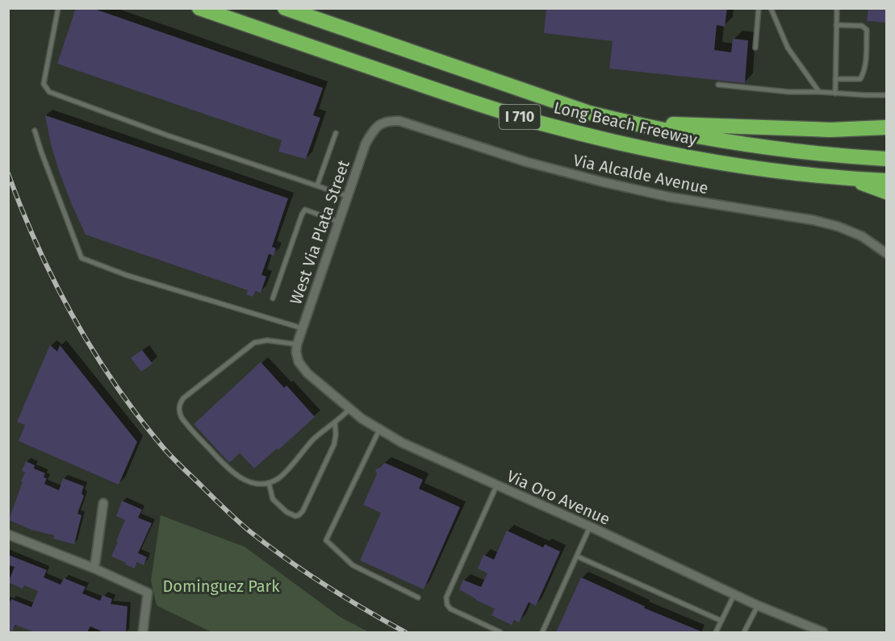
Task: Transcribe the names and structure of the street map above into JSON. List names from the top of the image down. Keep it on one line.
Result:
{"streets":{"highway":["I 710","Long Beach Freeway"],"street":["Via Alcalde Avenue","West Via Plata Street","Via Oro Avenue"]},"crossings":[["Via Alcalde Avenue","West Via Plata Street"],["West Via Plata Street","Via Oro Avenue"]],"parks":["Dominguez Park"]}
